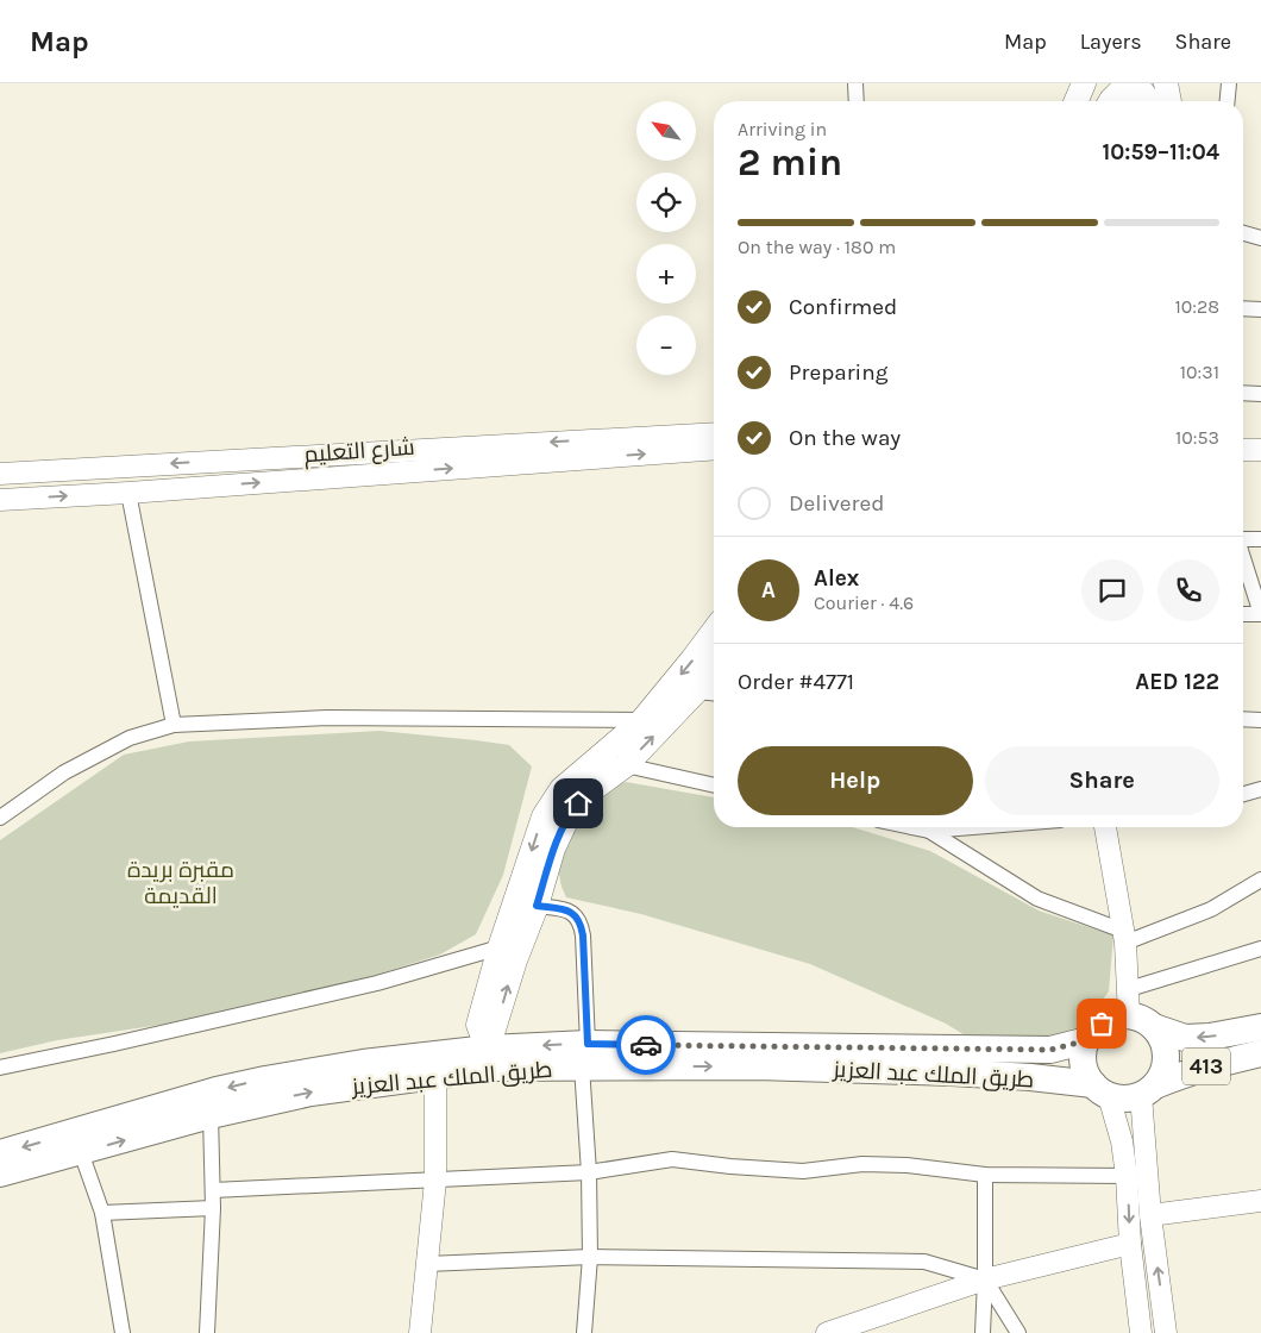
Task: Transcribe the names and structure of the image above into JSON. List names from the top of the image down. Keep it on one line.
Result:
{"streets":{"highway":["413","طريق الملك عبد العزيز"],"street":["شارع التعليم"]},"crossings":[["413","طريق الملك عبد العزيز"]],"parks":["مقبرة بريدة القديمة"],"north":"top left","page":{"header":"Map","nav":["Map","Layers","Share"],"map_buttons":["+","−"],"heading":["2 min","Arriving in","10:59–11:04"],"panel":["Alex","Courier · 4.6","Order #4771","AED 122"],"bar":"On the way · 180 m","list":[["Confirmed","10:28"],["Preparing","10:31"],["On the way","10:53"],"Delivered"],"round":"A","buttons":["Help","Share"]}}
